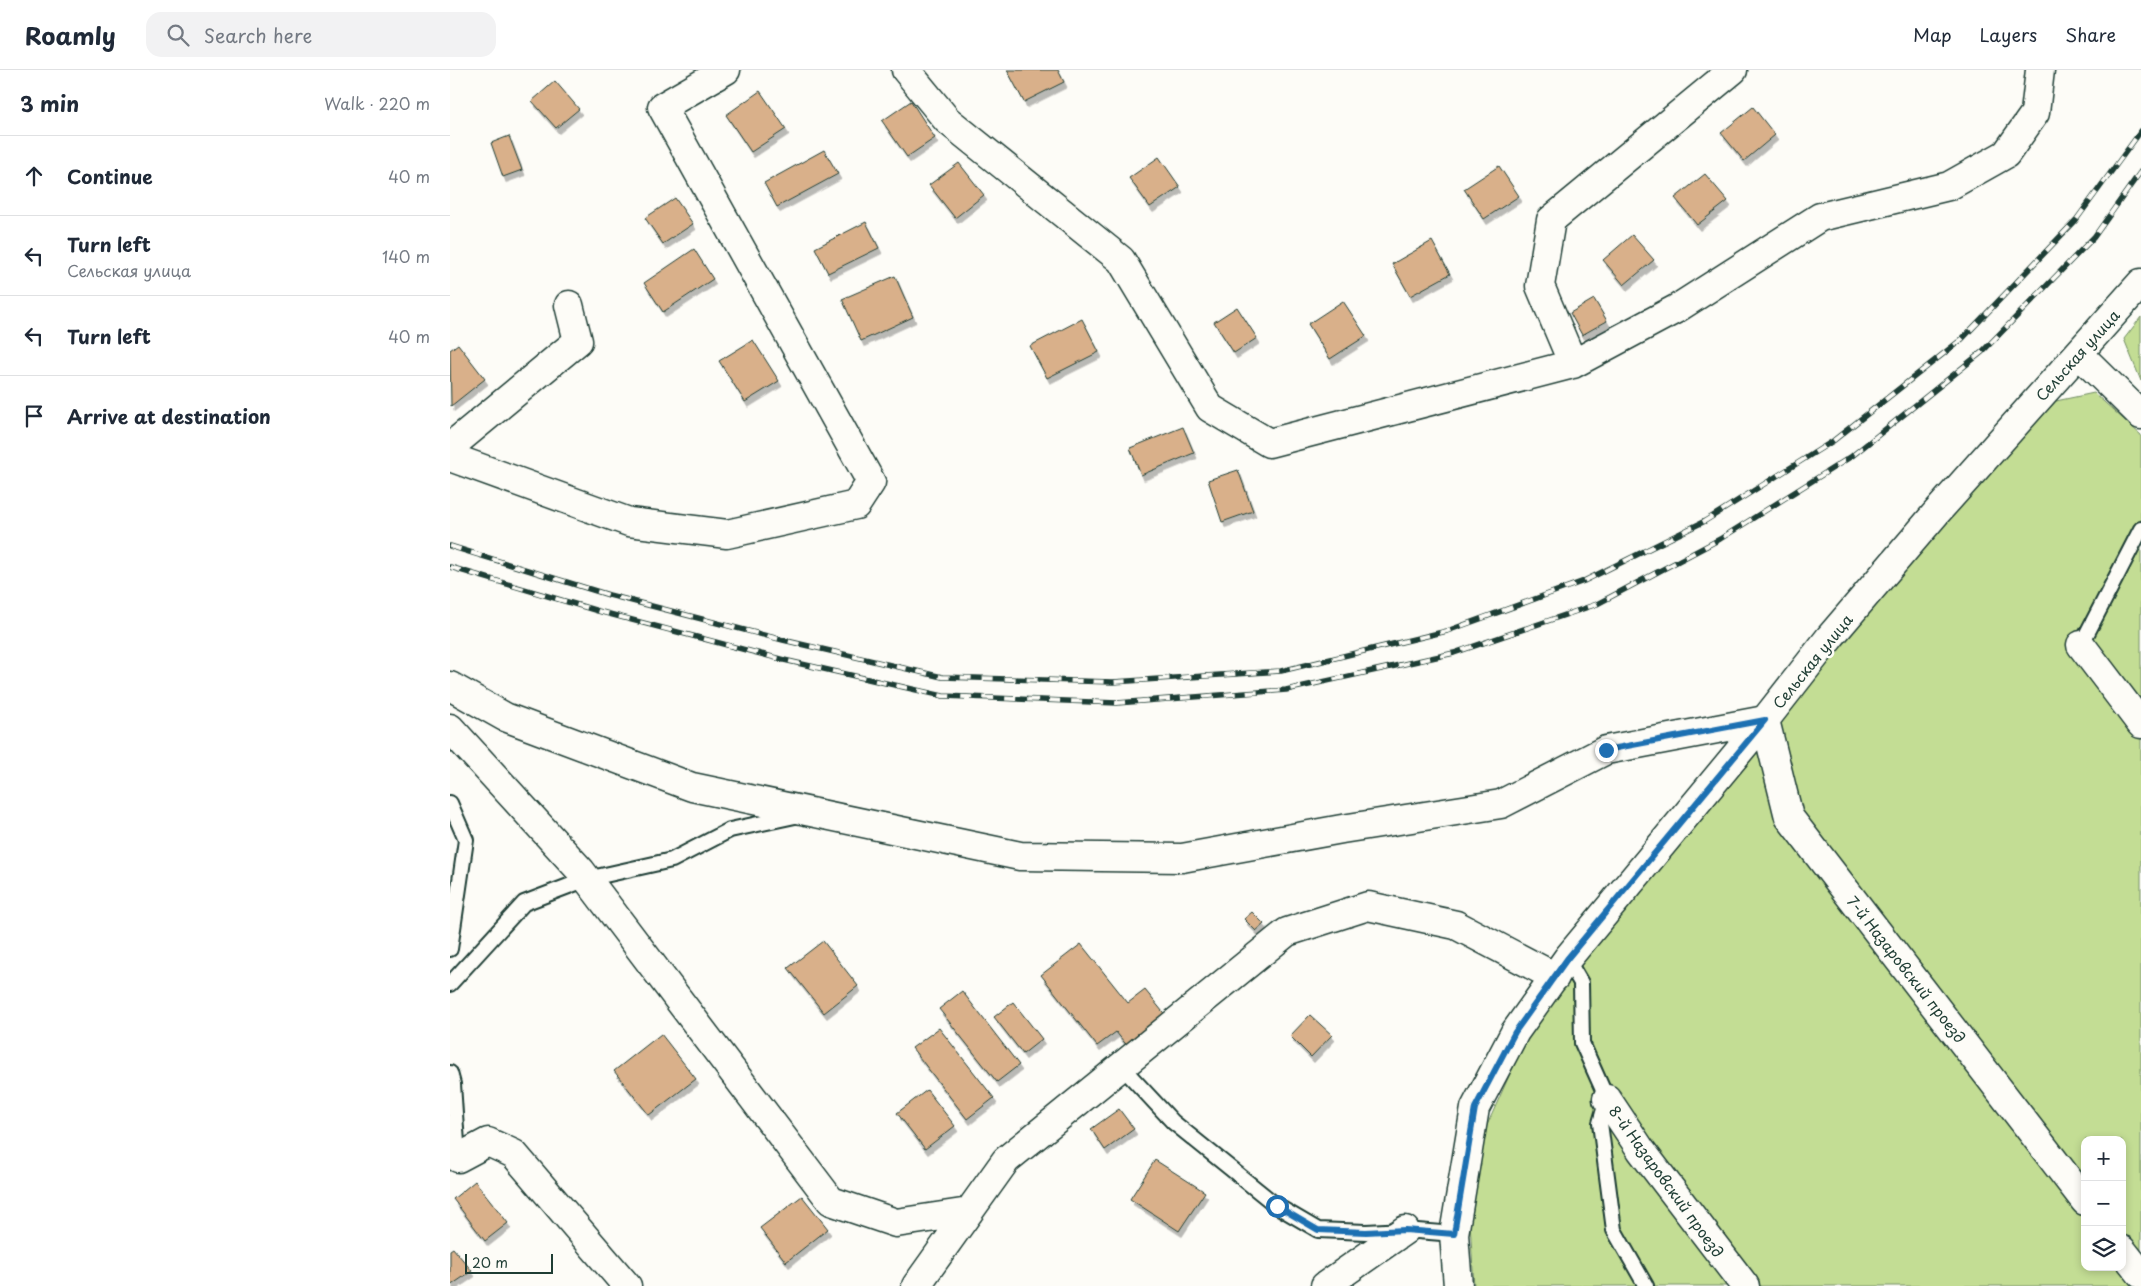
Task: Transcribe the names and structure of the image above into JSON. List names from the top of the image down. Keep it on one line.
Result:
{"streets":{"street":["Сельская улица","7-й Назаровский проезд","8-й Назаровский проезд"]},"crossings":[["Сельская улица","7-й Назаровский проезд"]],"scale_bar":"20 m","page":{"header":"Roamly","search":"Search here","nav":["Map","Layers","Share"],"heading":["3 min","Walk · 220 m"],"list":[["Continue","40 m"],["Turn left","Сельская улица","140 m"],["Turn left","40 m"],"Arrive at destination"],"map_buttons":["+","−"],"scale":"20 m"}}
